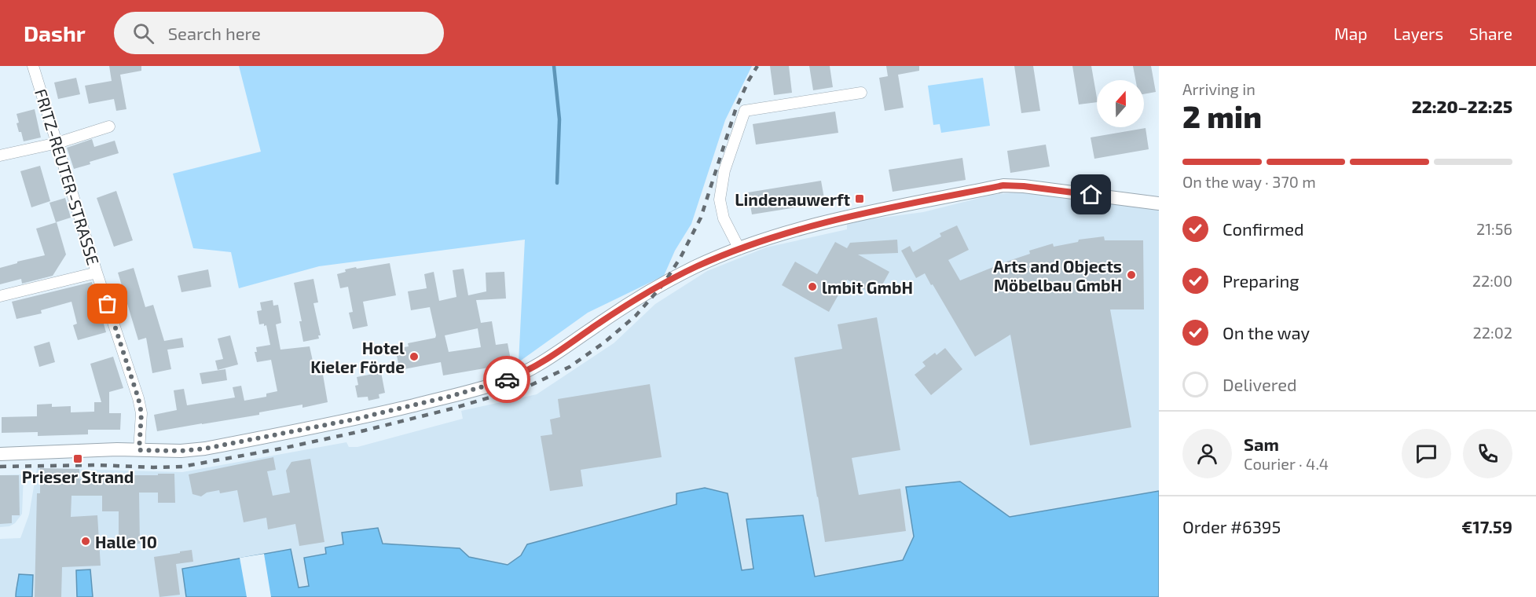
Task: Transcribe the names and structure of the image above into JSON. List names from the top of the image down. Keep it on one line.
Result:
{"streets":{"street":["FRITZ-REUTER-STRASSE"]},"places":{"transit":["Lindenauwerft","Prieser Strand"],"other":["Arts and Objects Möbelbau GmbH","lmbit GmbH","Hotel Kieler Förde","Halle 10"]},"north":"top","page":{"header":"Dashr","search":"Search here","nav":["Map","Layers","Share"],"heading":["2 min","Arriving in","22:20–22:25"],"panel":["Sam","Courier · 4.4","Order #6395","€17.59"],"bar":"On the way · 370 m","list":[["Confirmed","21:56"],["Preparing","22:00"],["On the way","22:02"],"Delivered"]}}
